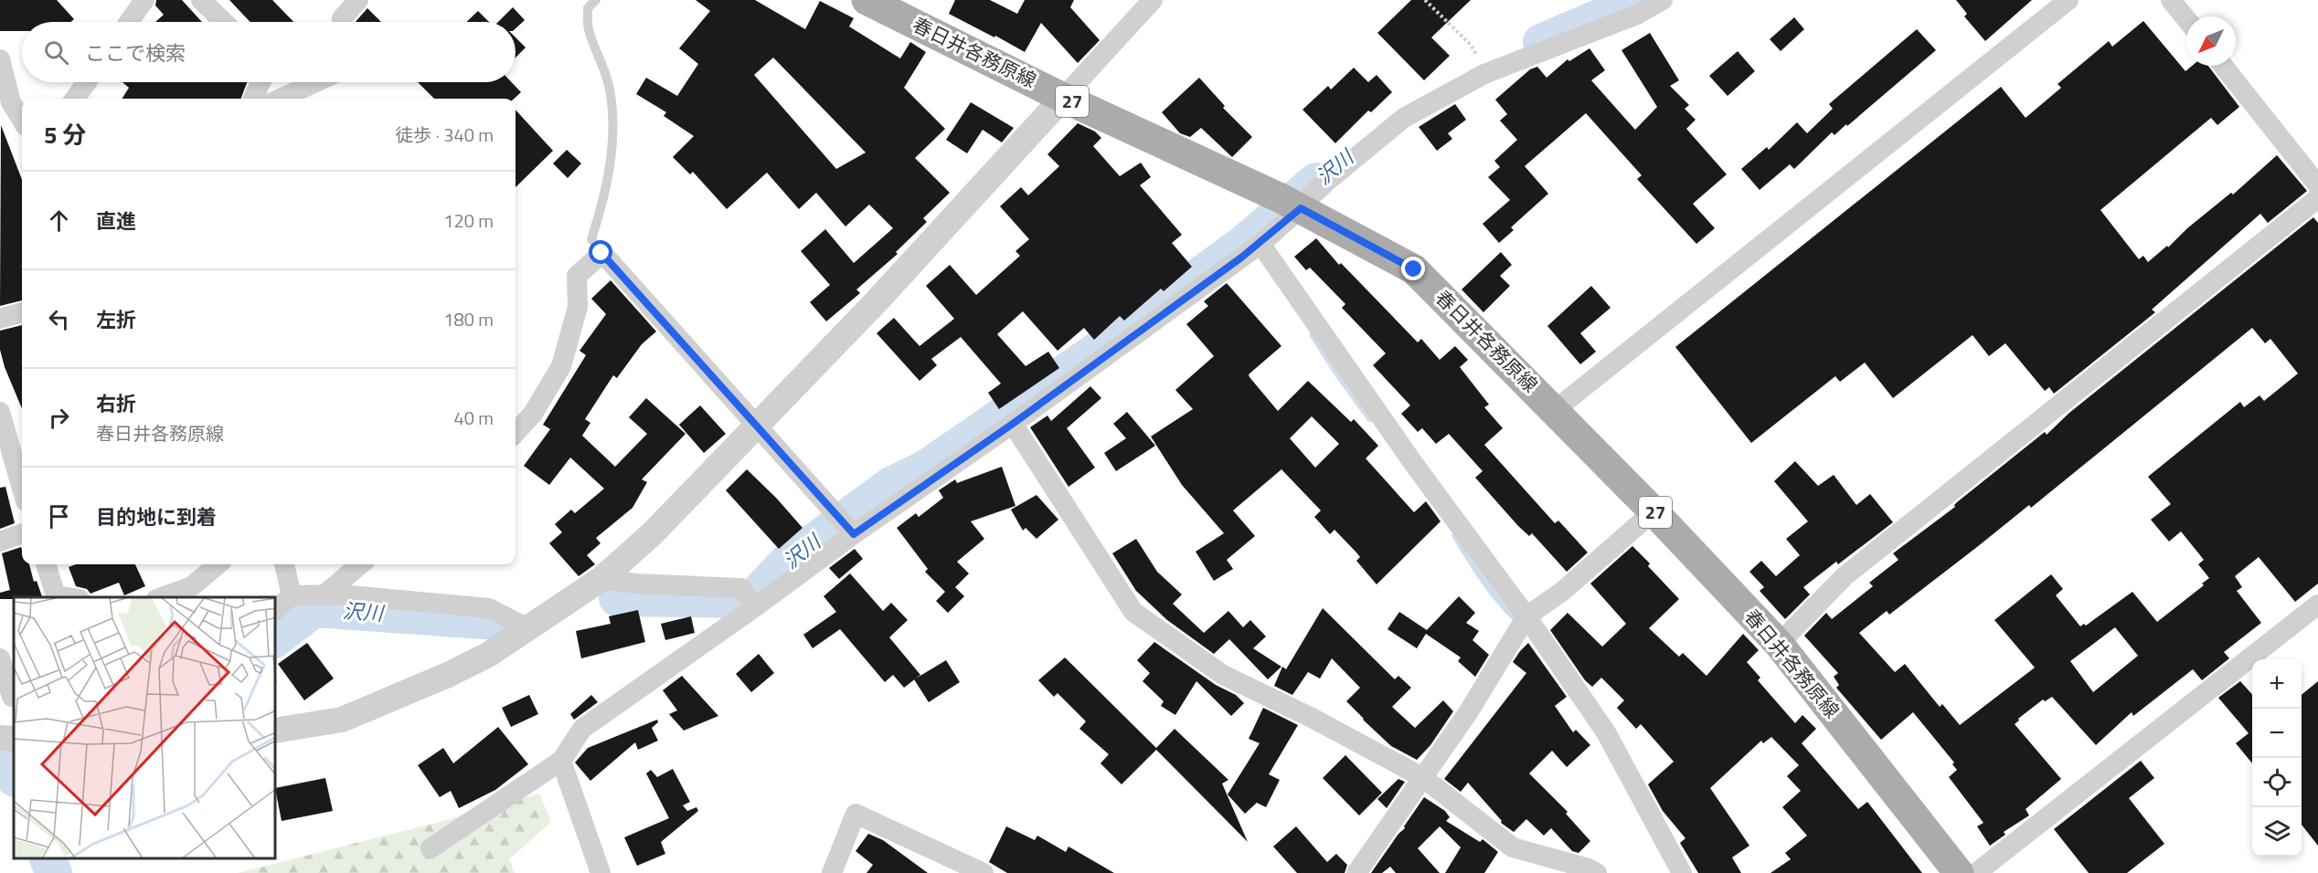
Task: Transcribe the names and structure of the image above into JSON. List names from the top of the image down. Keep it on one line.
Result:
{"streets":{"main road":["春日井各務原線","27"]},"water":["沢川"],"north":"bottom left","page":{"search":"ここで検索","heading":["5 分","徒歩 · 340 m"],"list":[["直進","120 m"],["左折","180 m"],["右折","春日井各務原線","40 m"],"目的地に到着"],"map_buttons":["+","−"]}}
